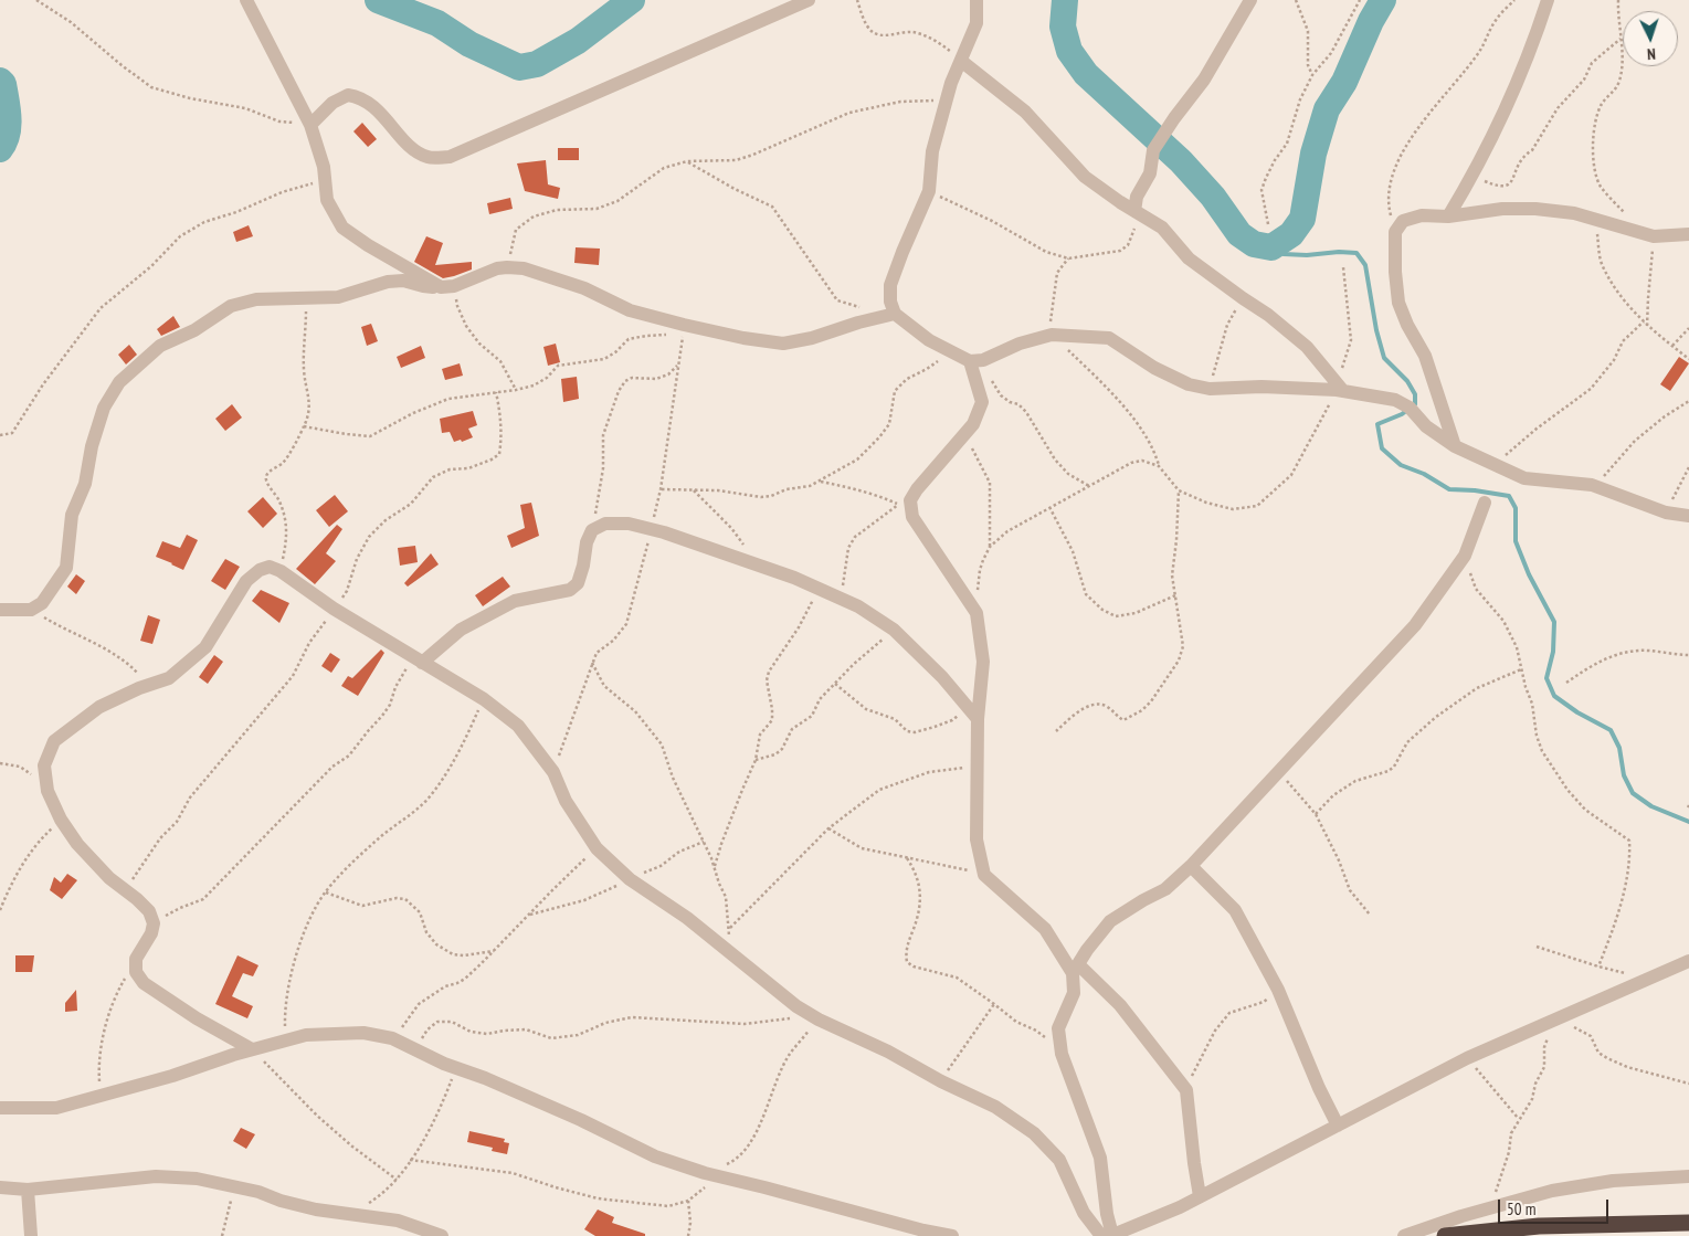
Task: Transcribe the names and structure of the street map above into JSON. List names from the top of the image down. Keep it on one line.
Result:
{"scale_bar":"50 m","north":"bottom"}
